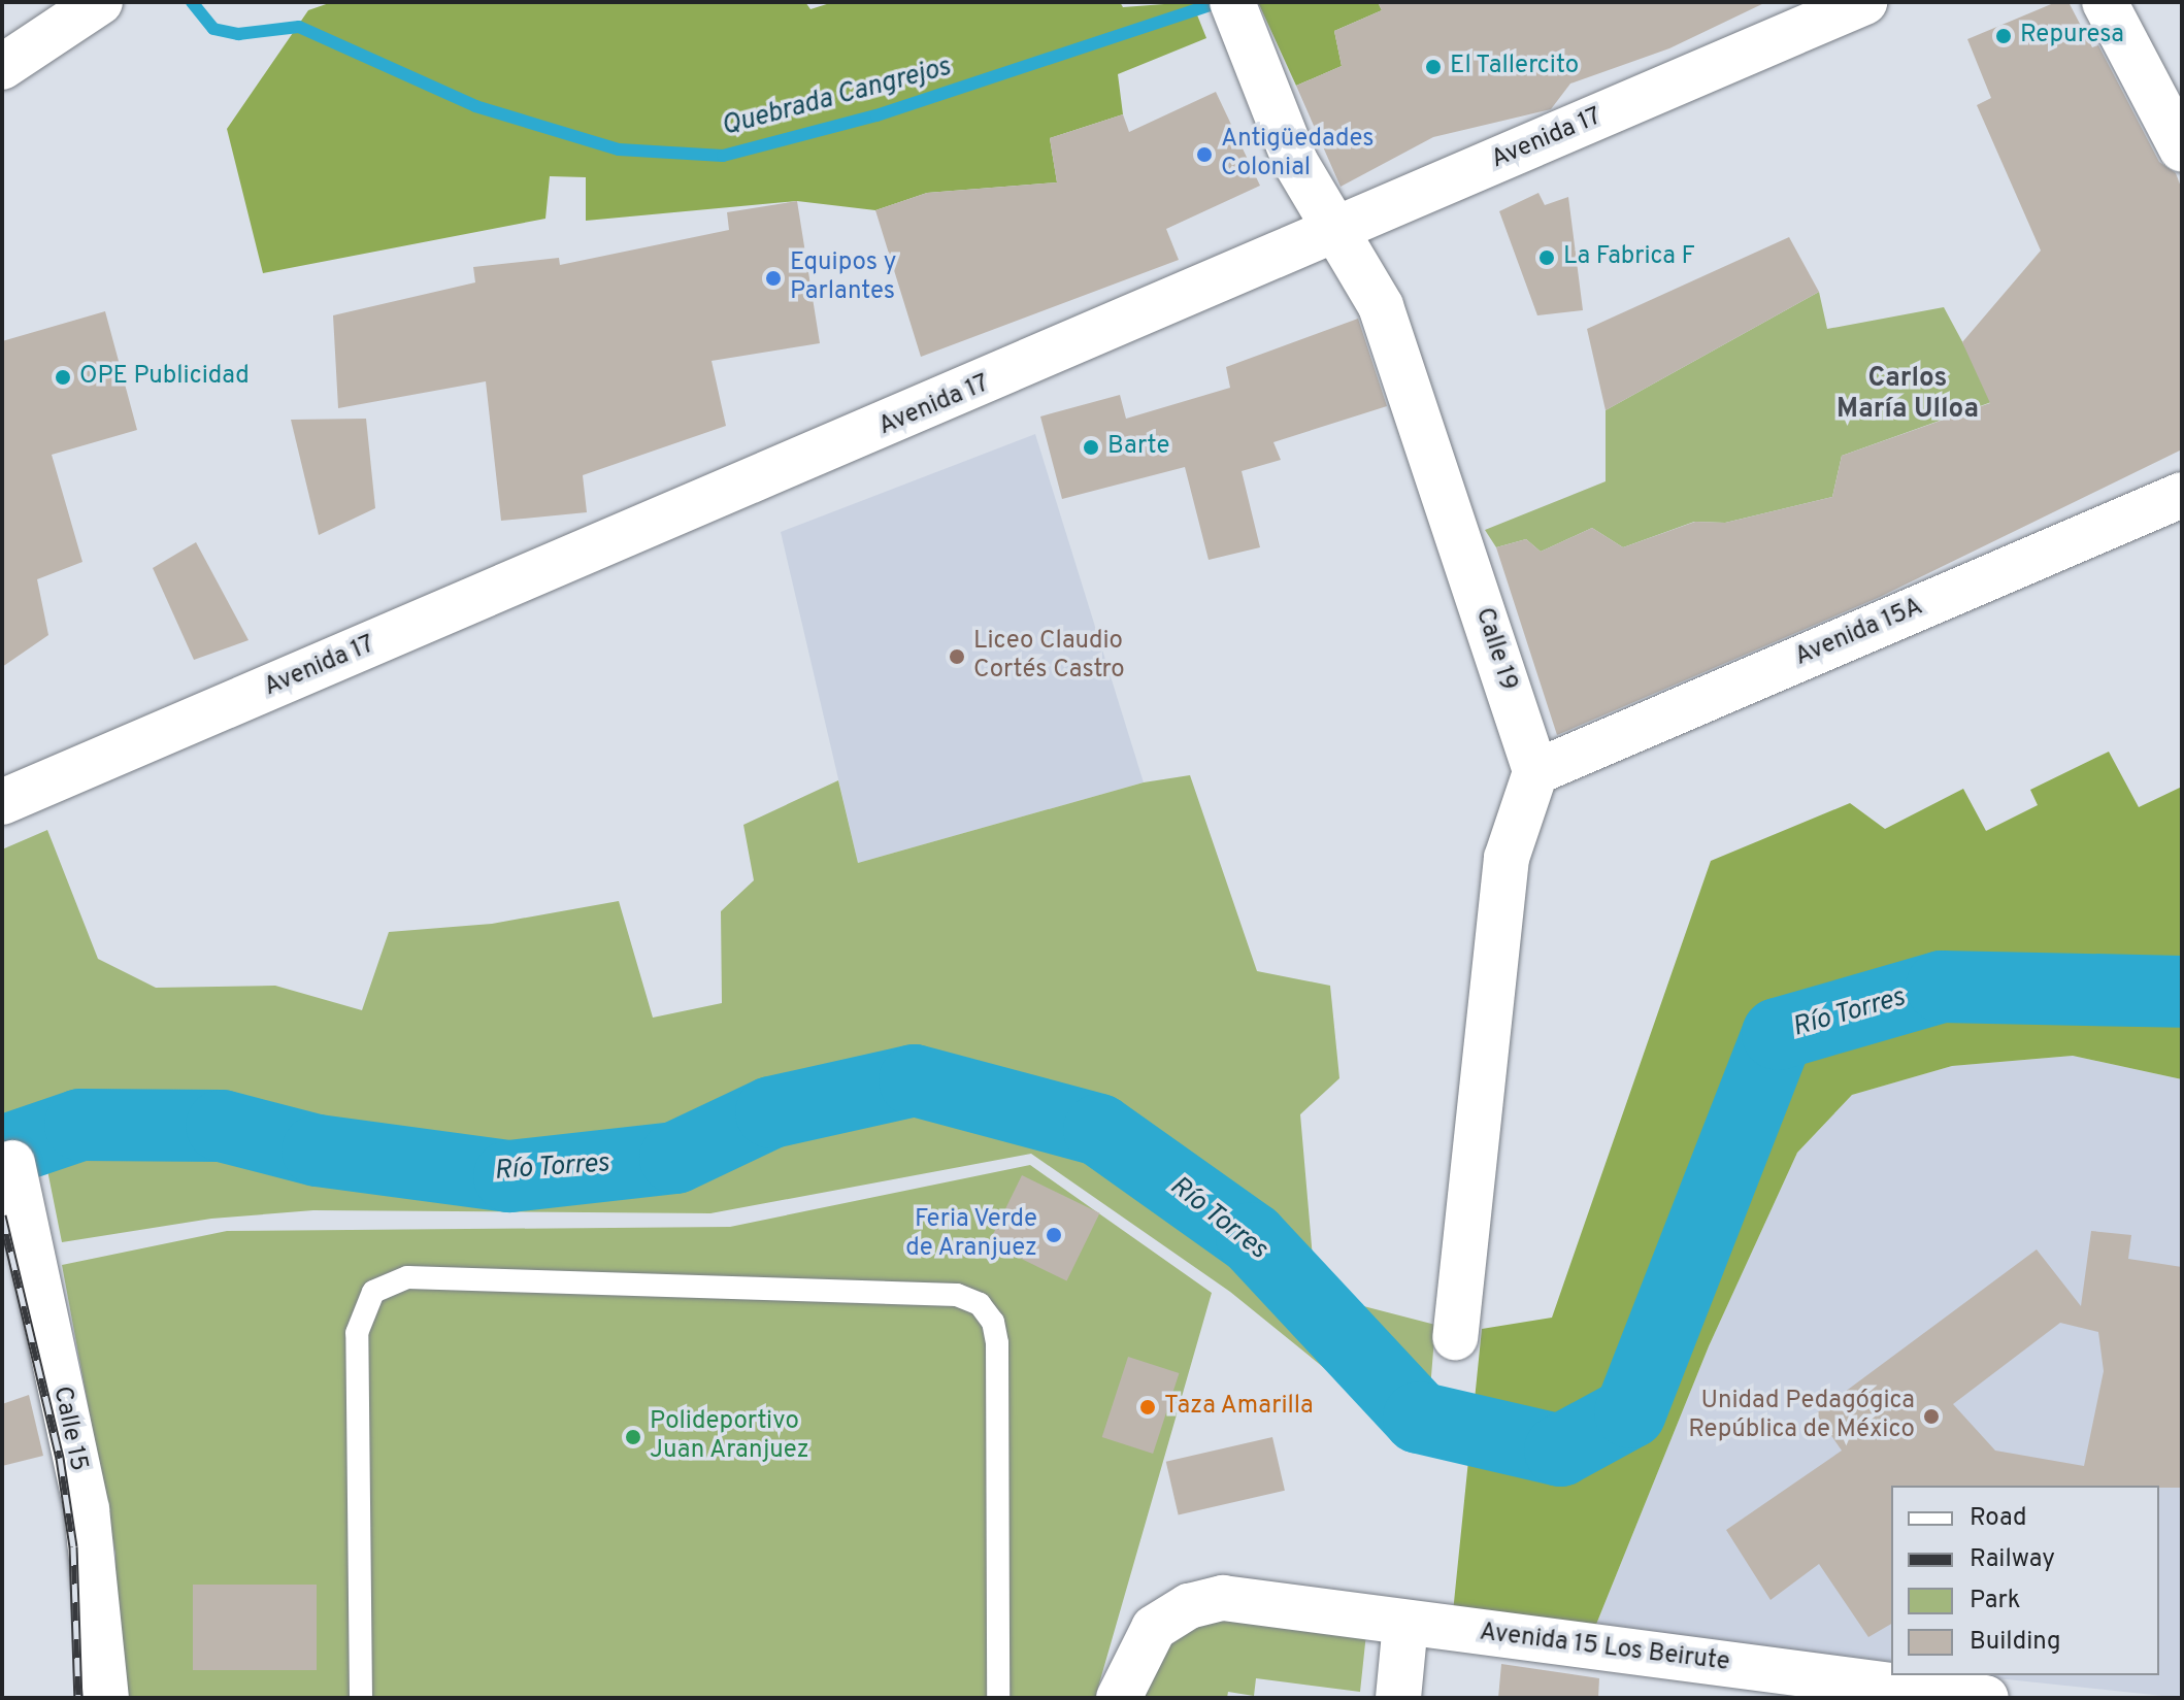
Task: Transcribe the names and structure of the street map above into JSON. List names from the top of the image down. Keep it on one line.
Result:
{"streets":{"street":["Avenida 17","Avenida 15A","Calle 19","Calle 15","Avenida 15 Los Beirute"]},"crossings":[["Avenida 17","Calle 19"],["Avenida 15A","Calle 19"]],"districts":["Carlos María Ulloa"],"water":["Quebrada Cangrejos","Río Torres"],"places":["Repuresa","El Tallercito","Antigüedades Colonial","La Fabrica F","Equipos y Parlantes","OPE Publicidad","Barte","Liceo Claudio Cortés Castro","Feria Verde de Aranjuez","Taza Amarilla","Unidad Pedagógica República de México","Polideportivo Juan Aranjuez"],"legend":["Road","Railway","Park","Building"]}
